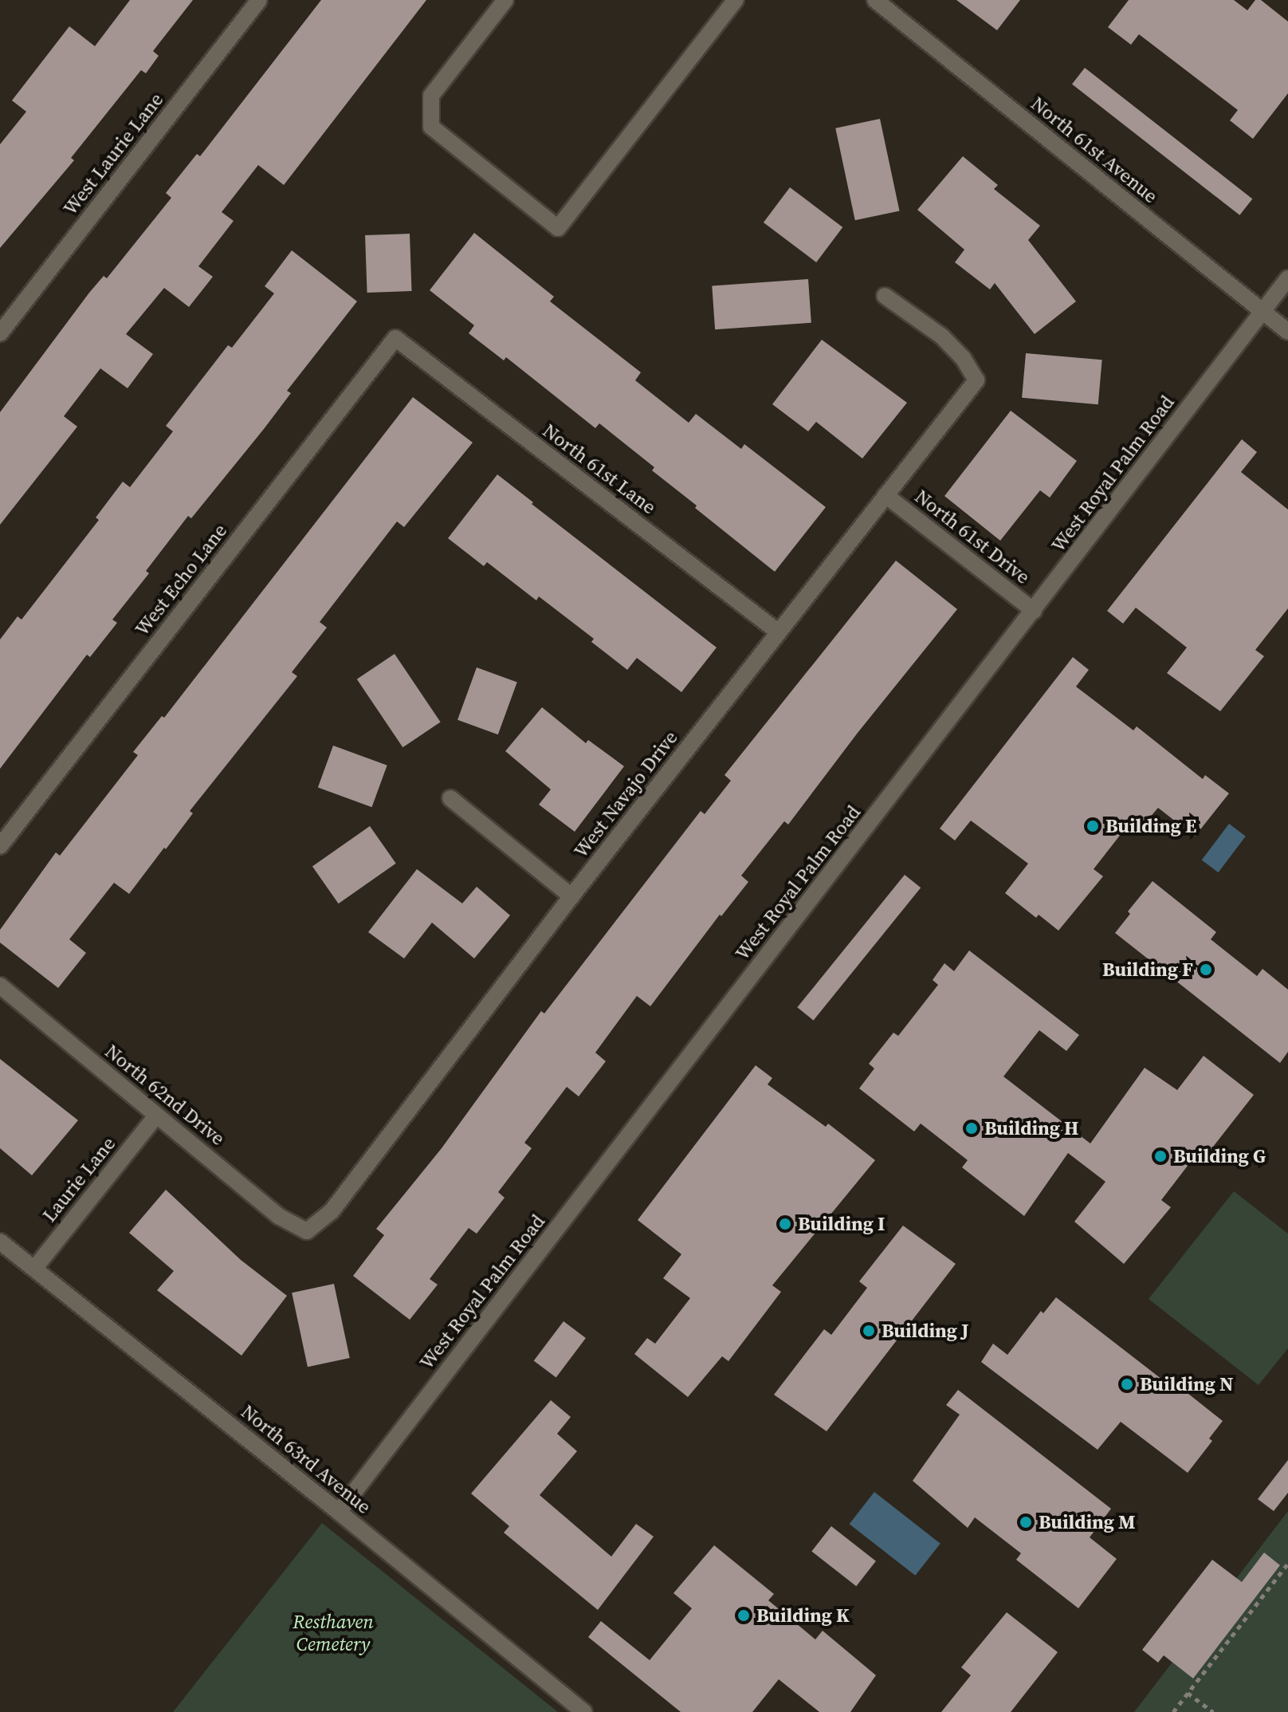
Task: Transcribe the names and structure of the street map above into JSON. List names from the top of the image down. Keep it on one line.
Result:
{"streets":{"street":["North 61st Avenue","West Laurie Lane","North 61st Lane","West Royal Palm Road","North 61st Drive","West Echo Lane","West Navajo Drive","North 62nd Drive","Laurie Lane","North 63rd Avenue"]},"crossings":[["North 61st Avenue","West Royal Palm Road"],["North 61st Lane","West Echo Lane"],["North 61st Lane","West Navajo Drive"],["West Royal Palm Road","North 61st Drive"],["West Royal Palm Road","North 63rd Avenue"],["North 61st Drive","West Navajo Drive"],["West Navajo Drive","North 62nd Drive"],["North 62nd Drive","Laurie Lane"],["Laurie Lane","North 63rd Avenue"]],"parks":["Resthaven Cemetery"],"places":["Building E","Building F","Building H","Building G","Building I","Building J","Building N","Building M","Building K"]}
